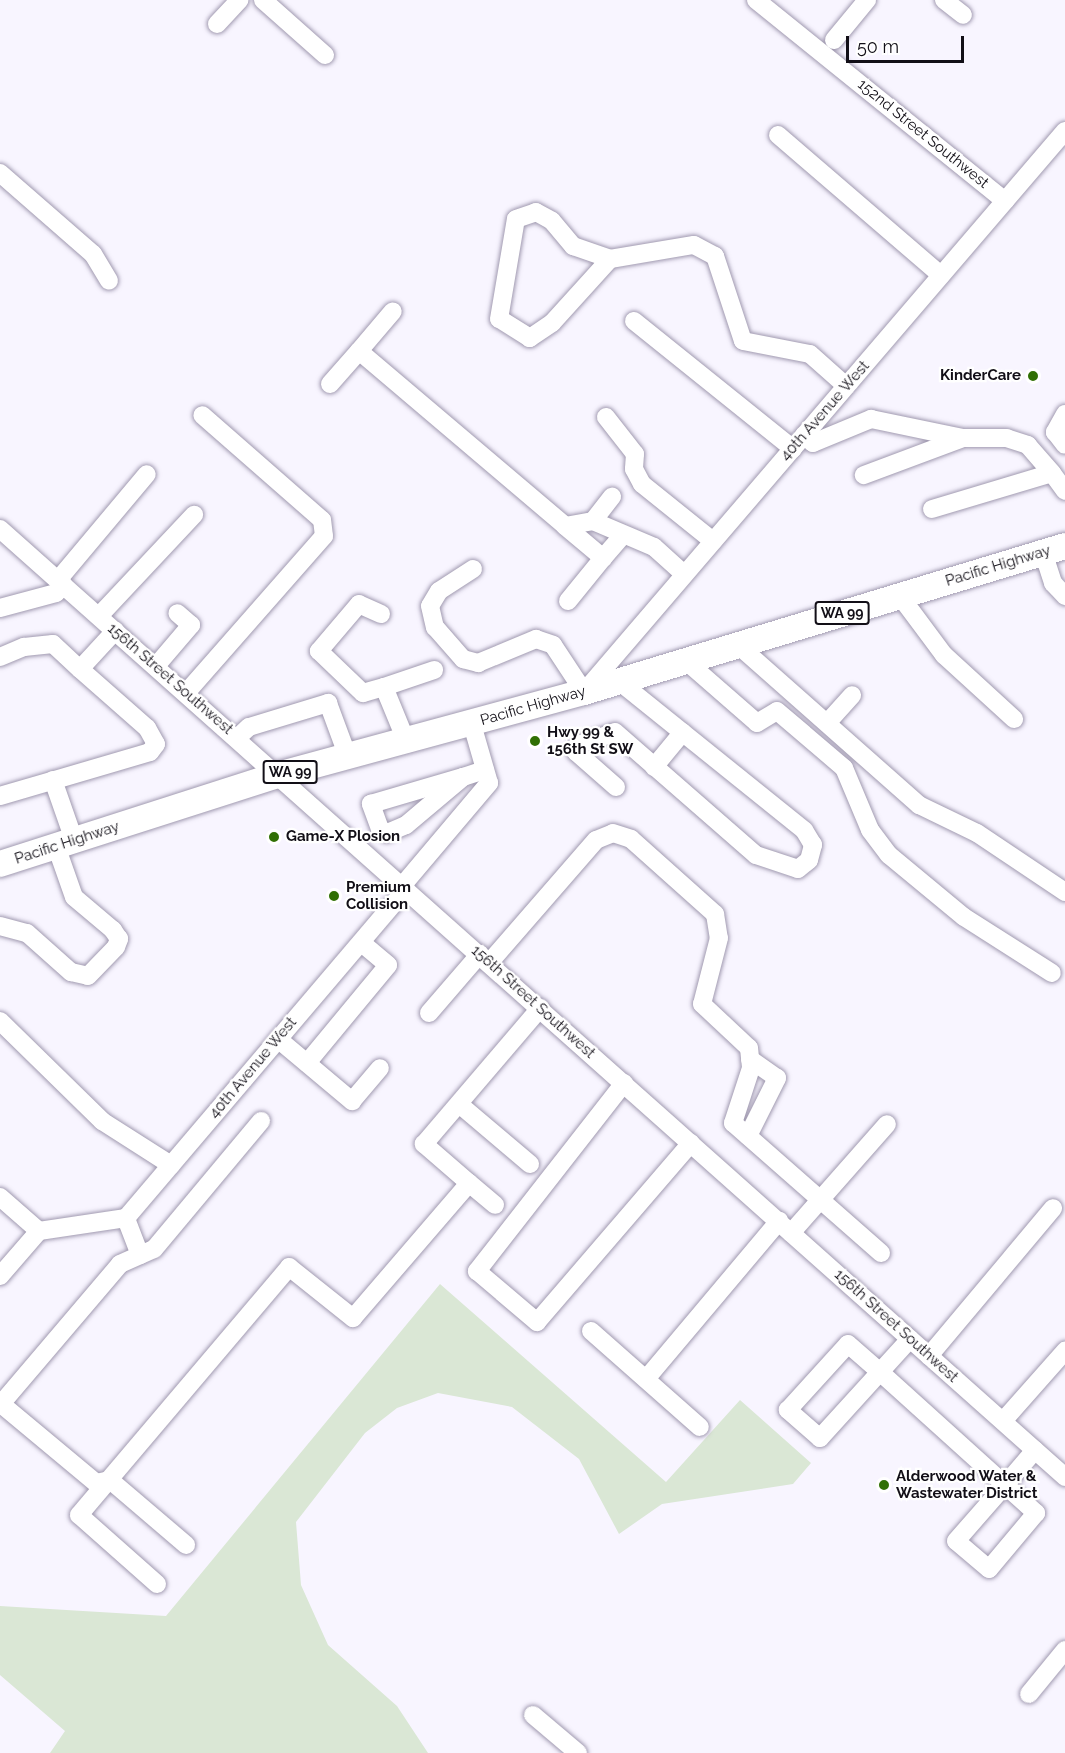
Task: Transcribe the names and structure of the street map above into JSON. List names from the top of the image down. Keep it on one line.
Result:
{"streets":{"highway":["Pacific Highway","WA 99"],"street":["152nd Street Southwest","40th Avenue West","156th Street Southwest"]},"crossings":[["152nd Street Southwest","40th Avenue West"],["40th Avenue West","Pacific Highway"],["40th Avenue West","156th Street Southwest"],["Pacific Highway","156th Street Southwest"]],"places":["KinderCare","Hwy 99 & 156th St SW","Game-X Plosion","Premium Collision","Alderwood Water & Wastewater District"],"scale_bar":"50 m"}
